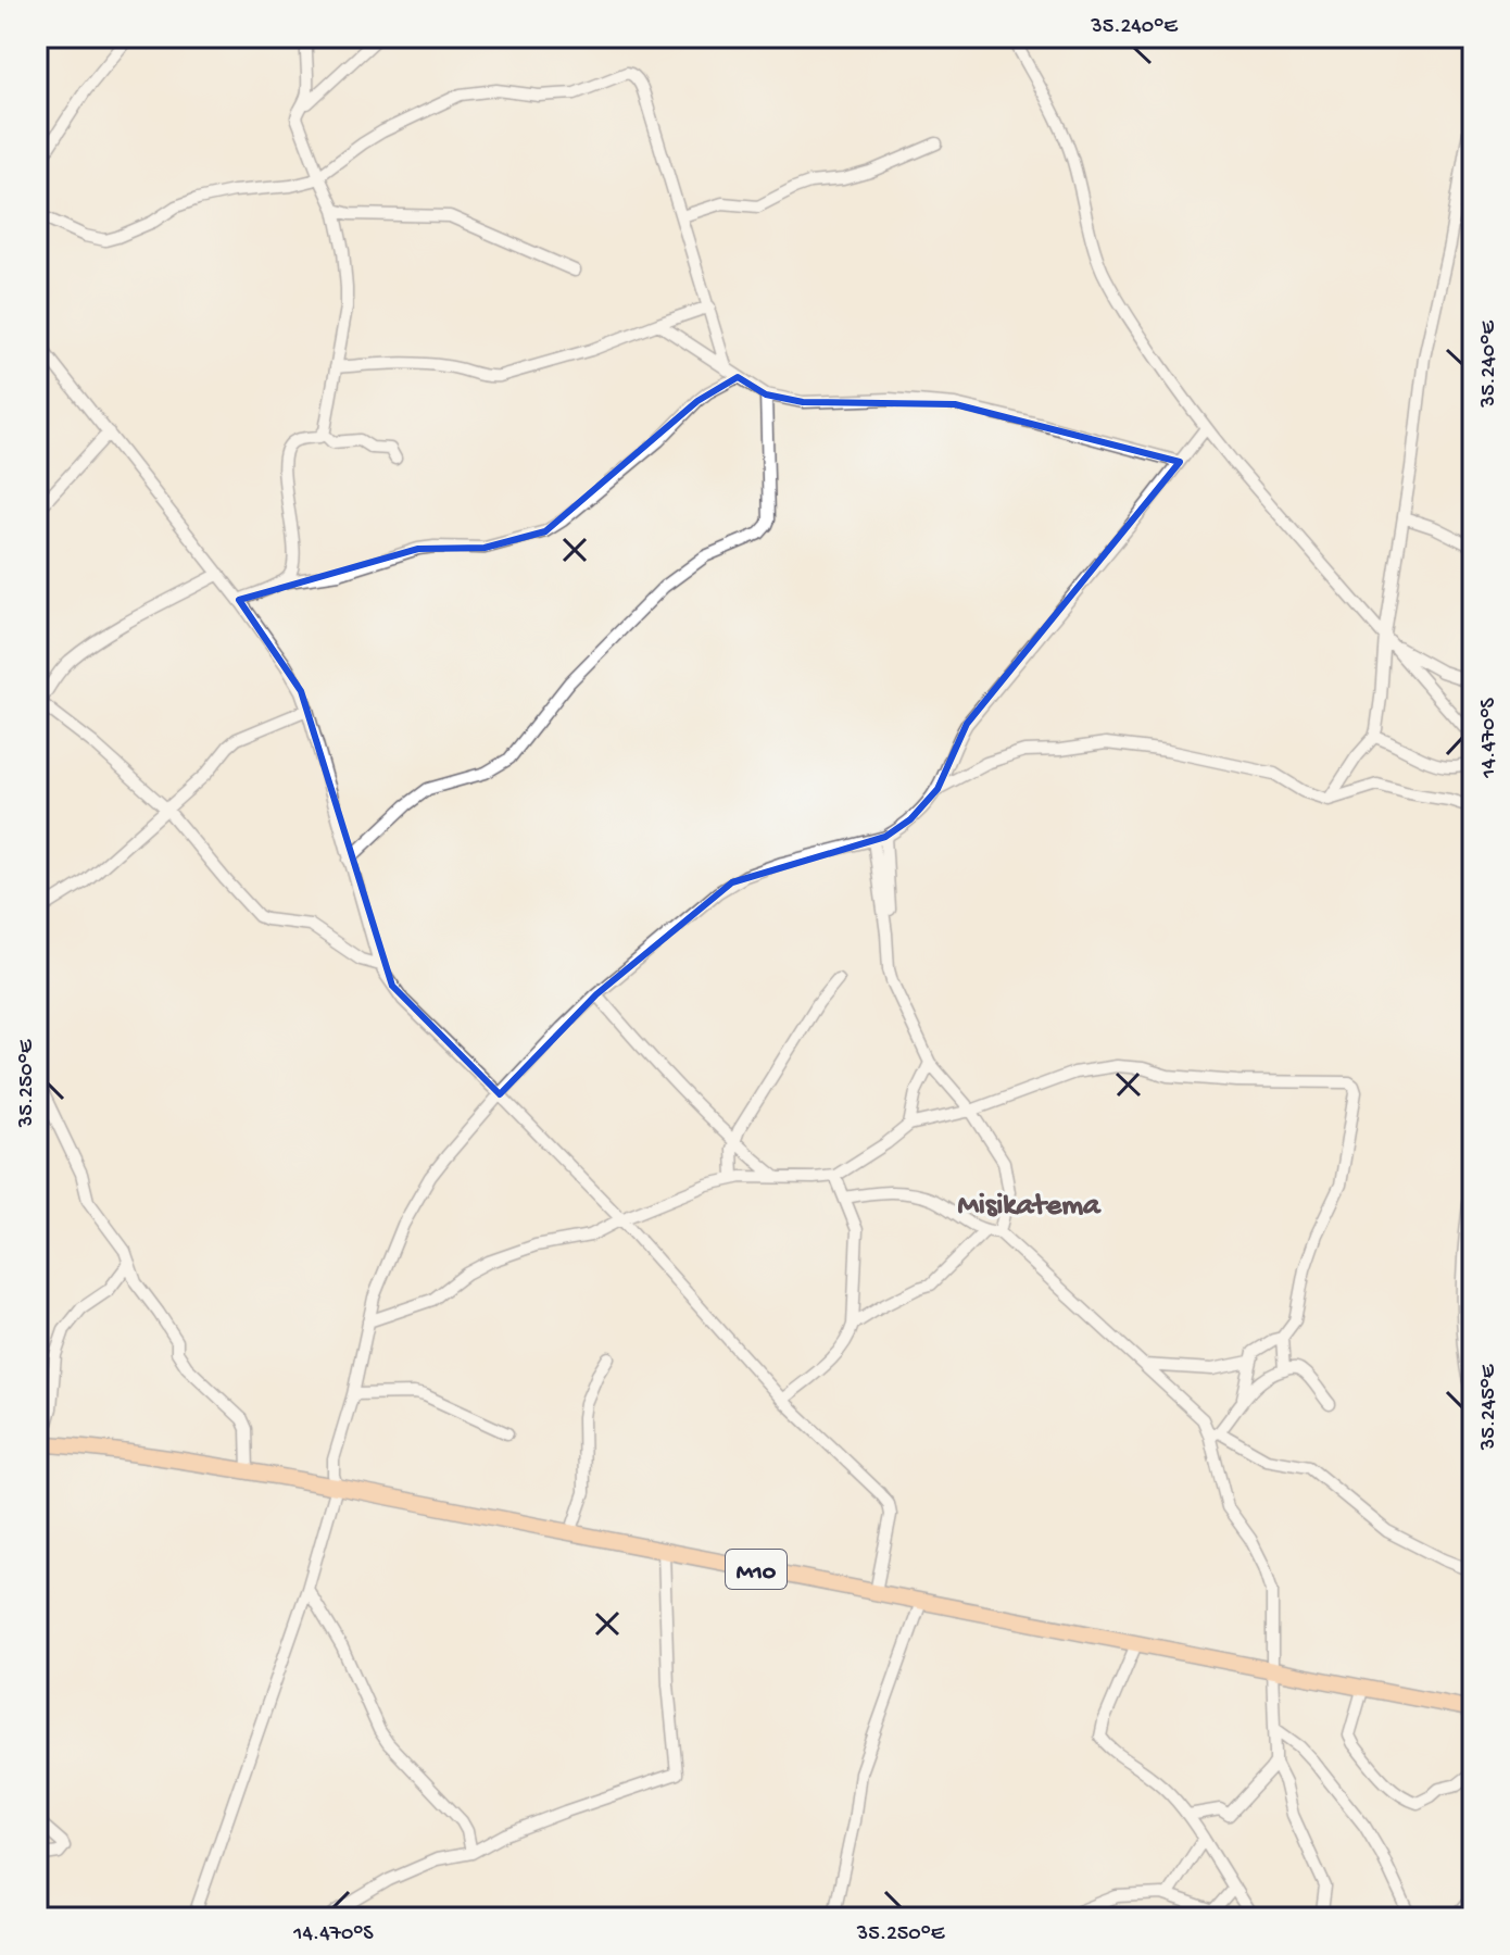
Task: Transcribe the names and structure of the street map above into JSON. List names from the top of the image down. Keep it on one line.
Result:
{"streets":{"highway":["M10"]},"districts":["Misikatema"],"coordinates":["35.240°E","14.470°S","35.250°E","35.245°E"]}
